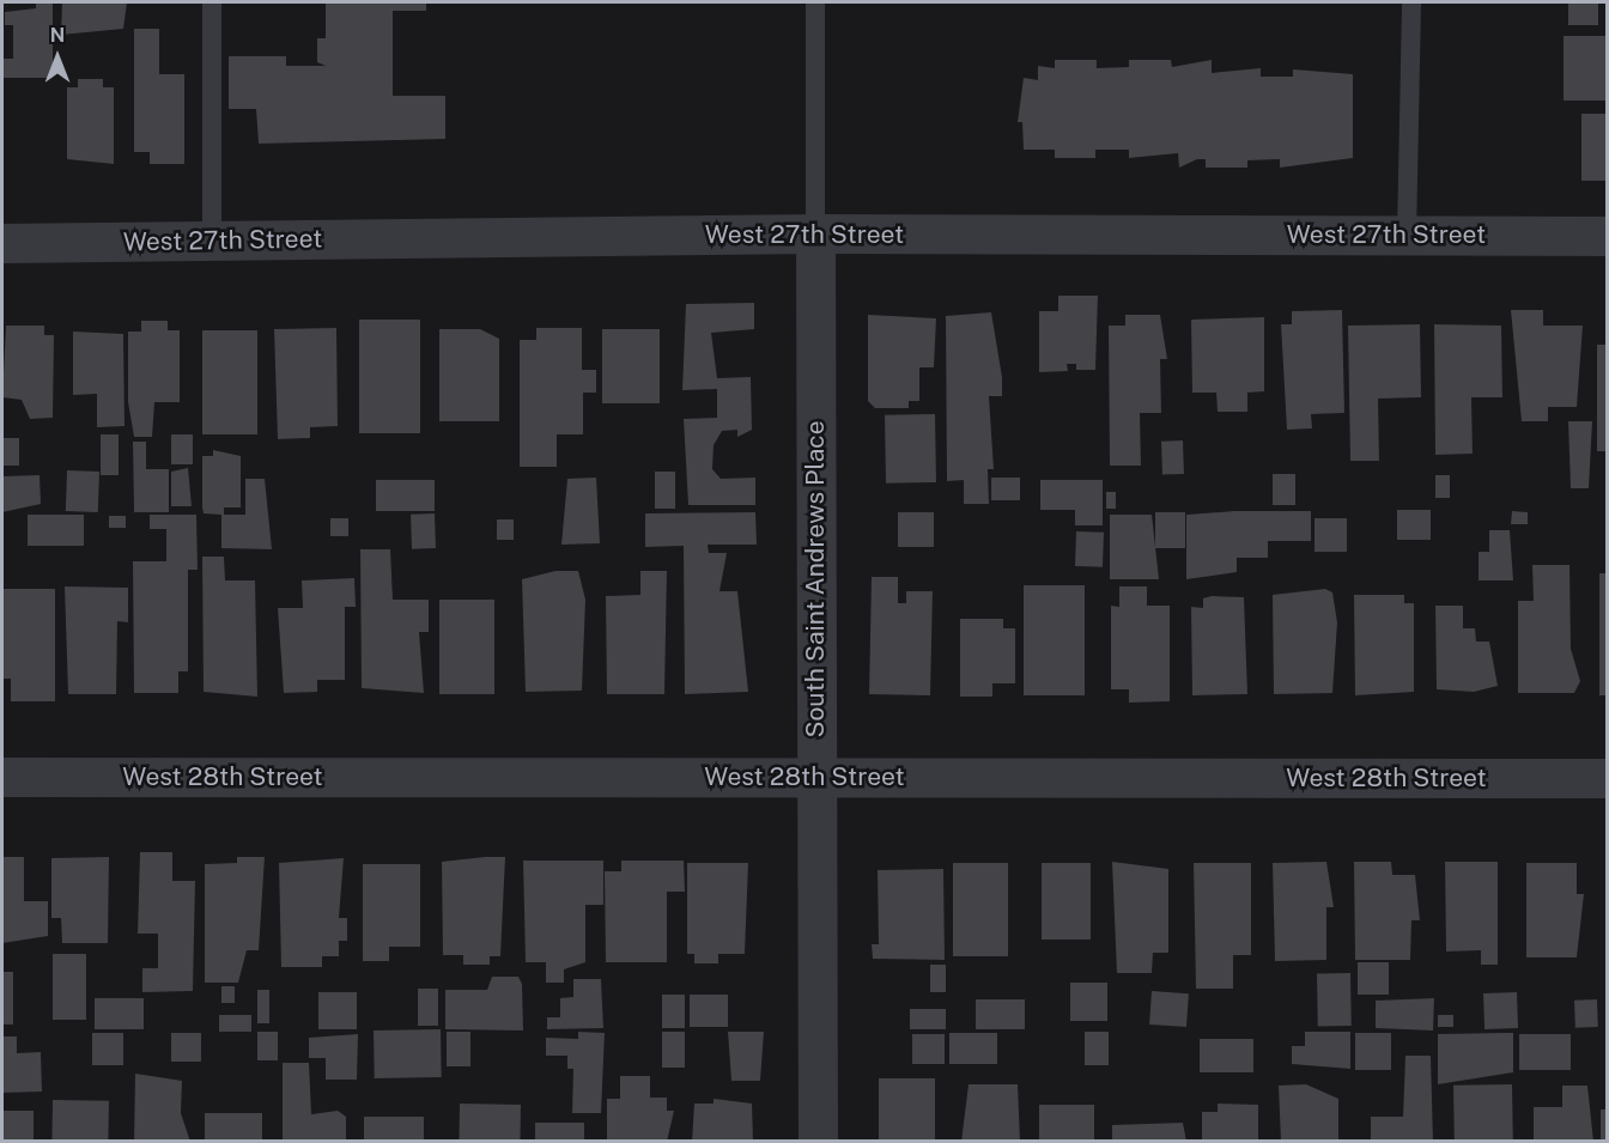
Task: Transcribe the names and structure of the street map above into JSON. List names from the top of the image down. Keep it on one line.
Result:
{"streets":{"street":["West 27th Street","South Saint Andrews Place","West 28th Street"]},"crossings":[["West 27th Street","South Saint Andrews Place"],["South Saint Andrews Place","West 28th Street"]],"north":"top"}
